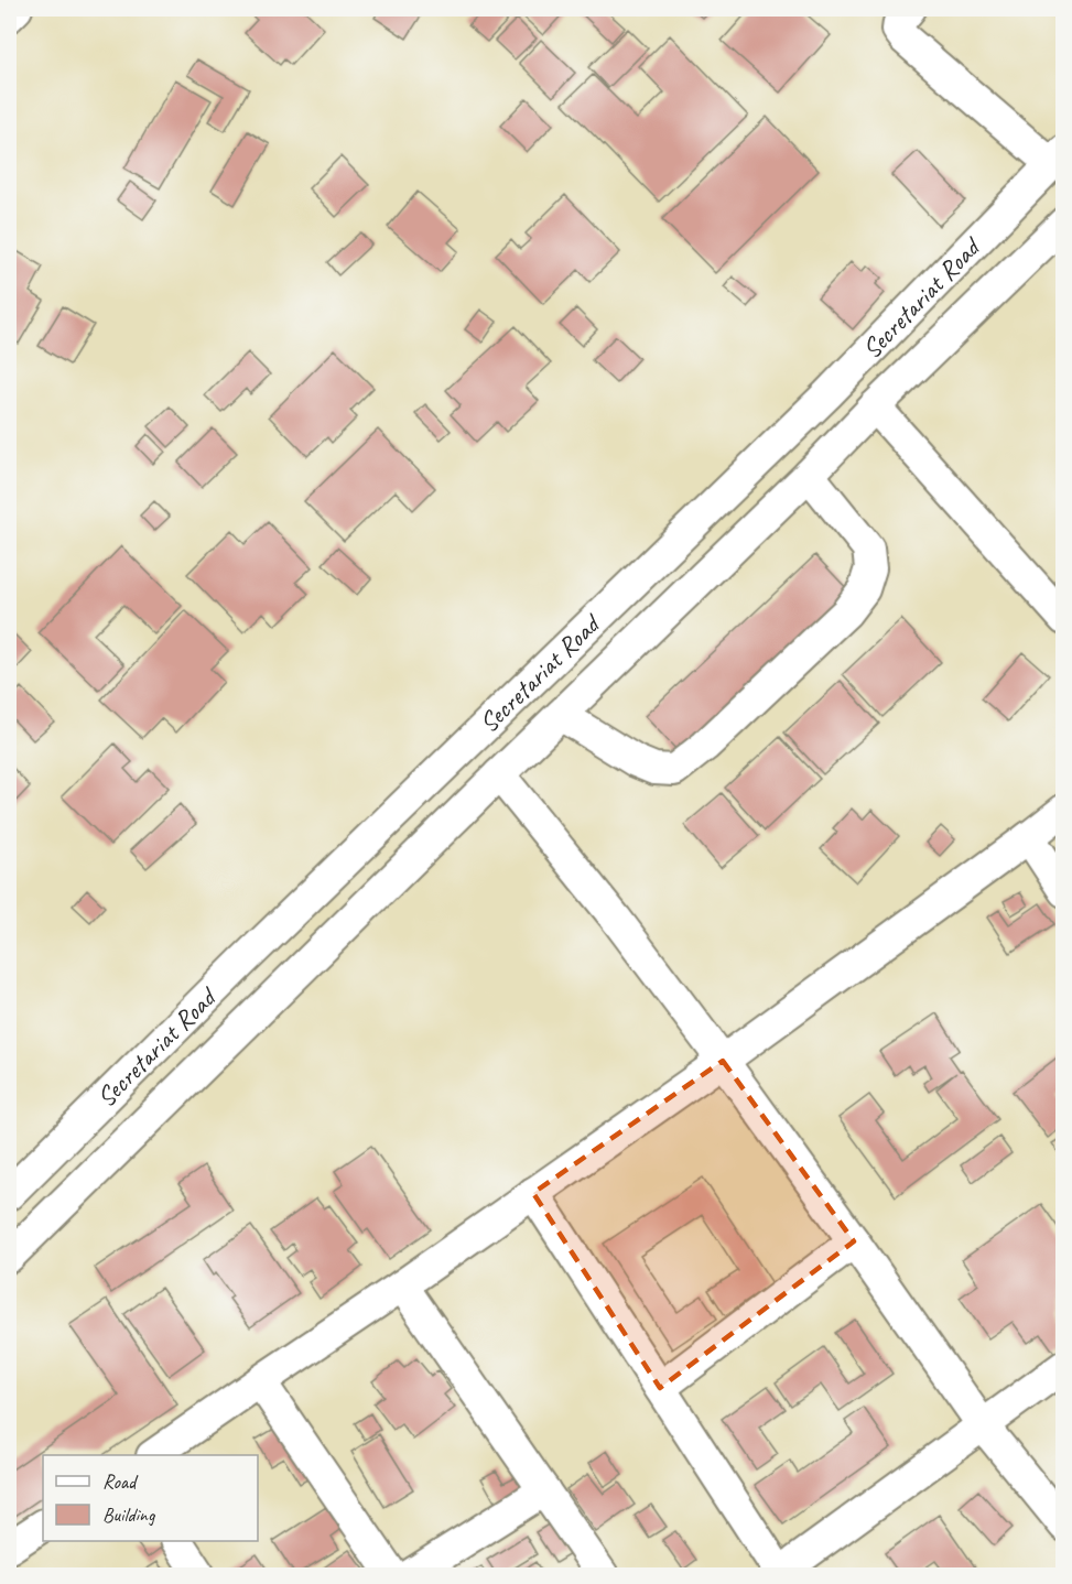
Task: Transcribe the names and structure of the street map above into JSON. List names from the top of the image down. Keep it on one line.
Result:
{"streets":{"street":["Secretariat Road"]},"legend":["Road","Building"]}
